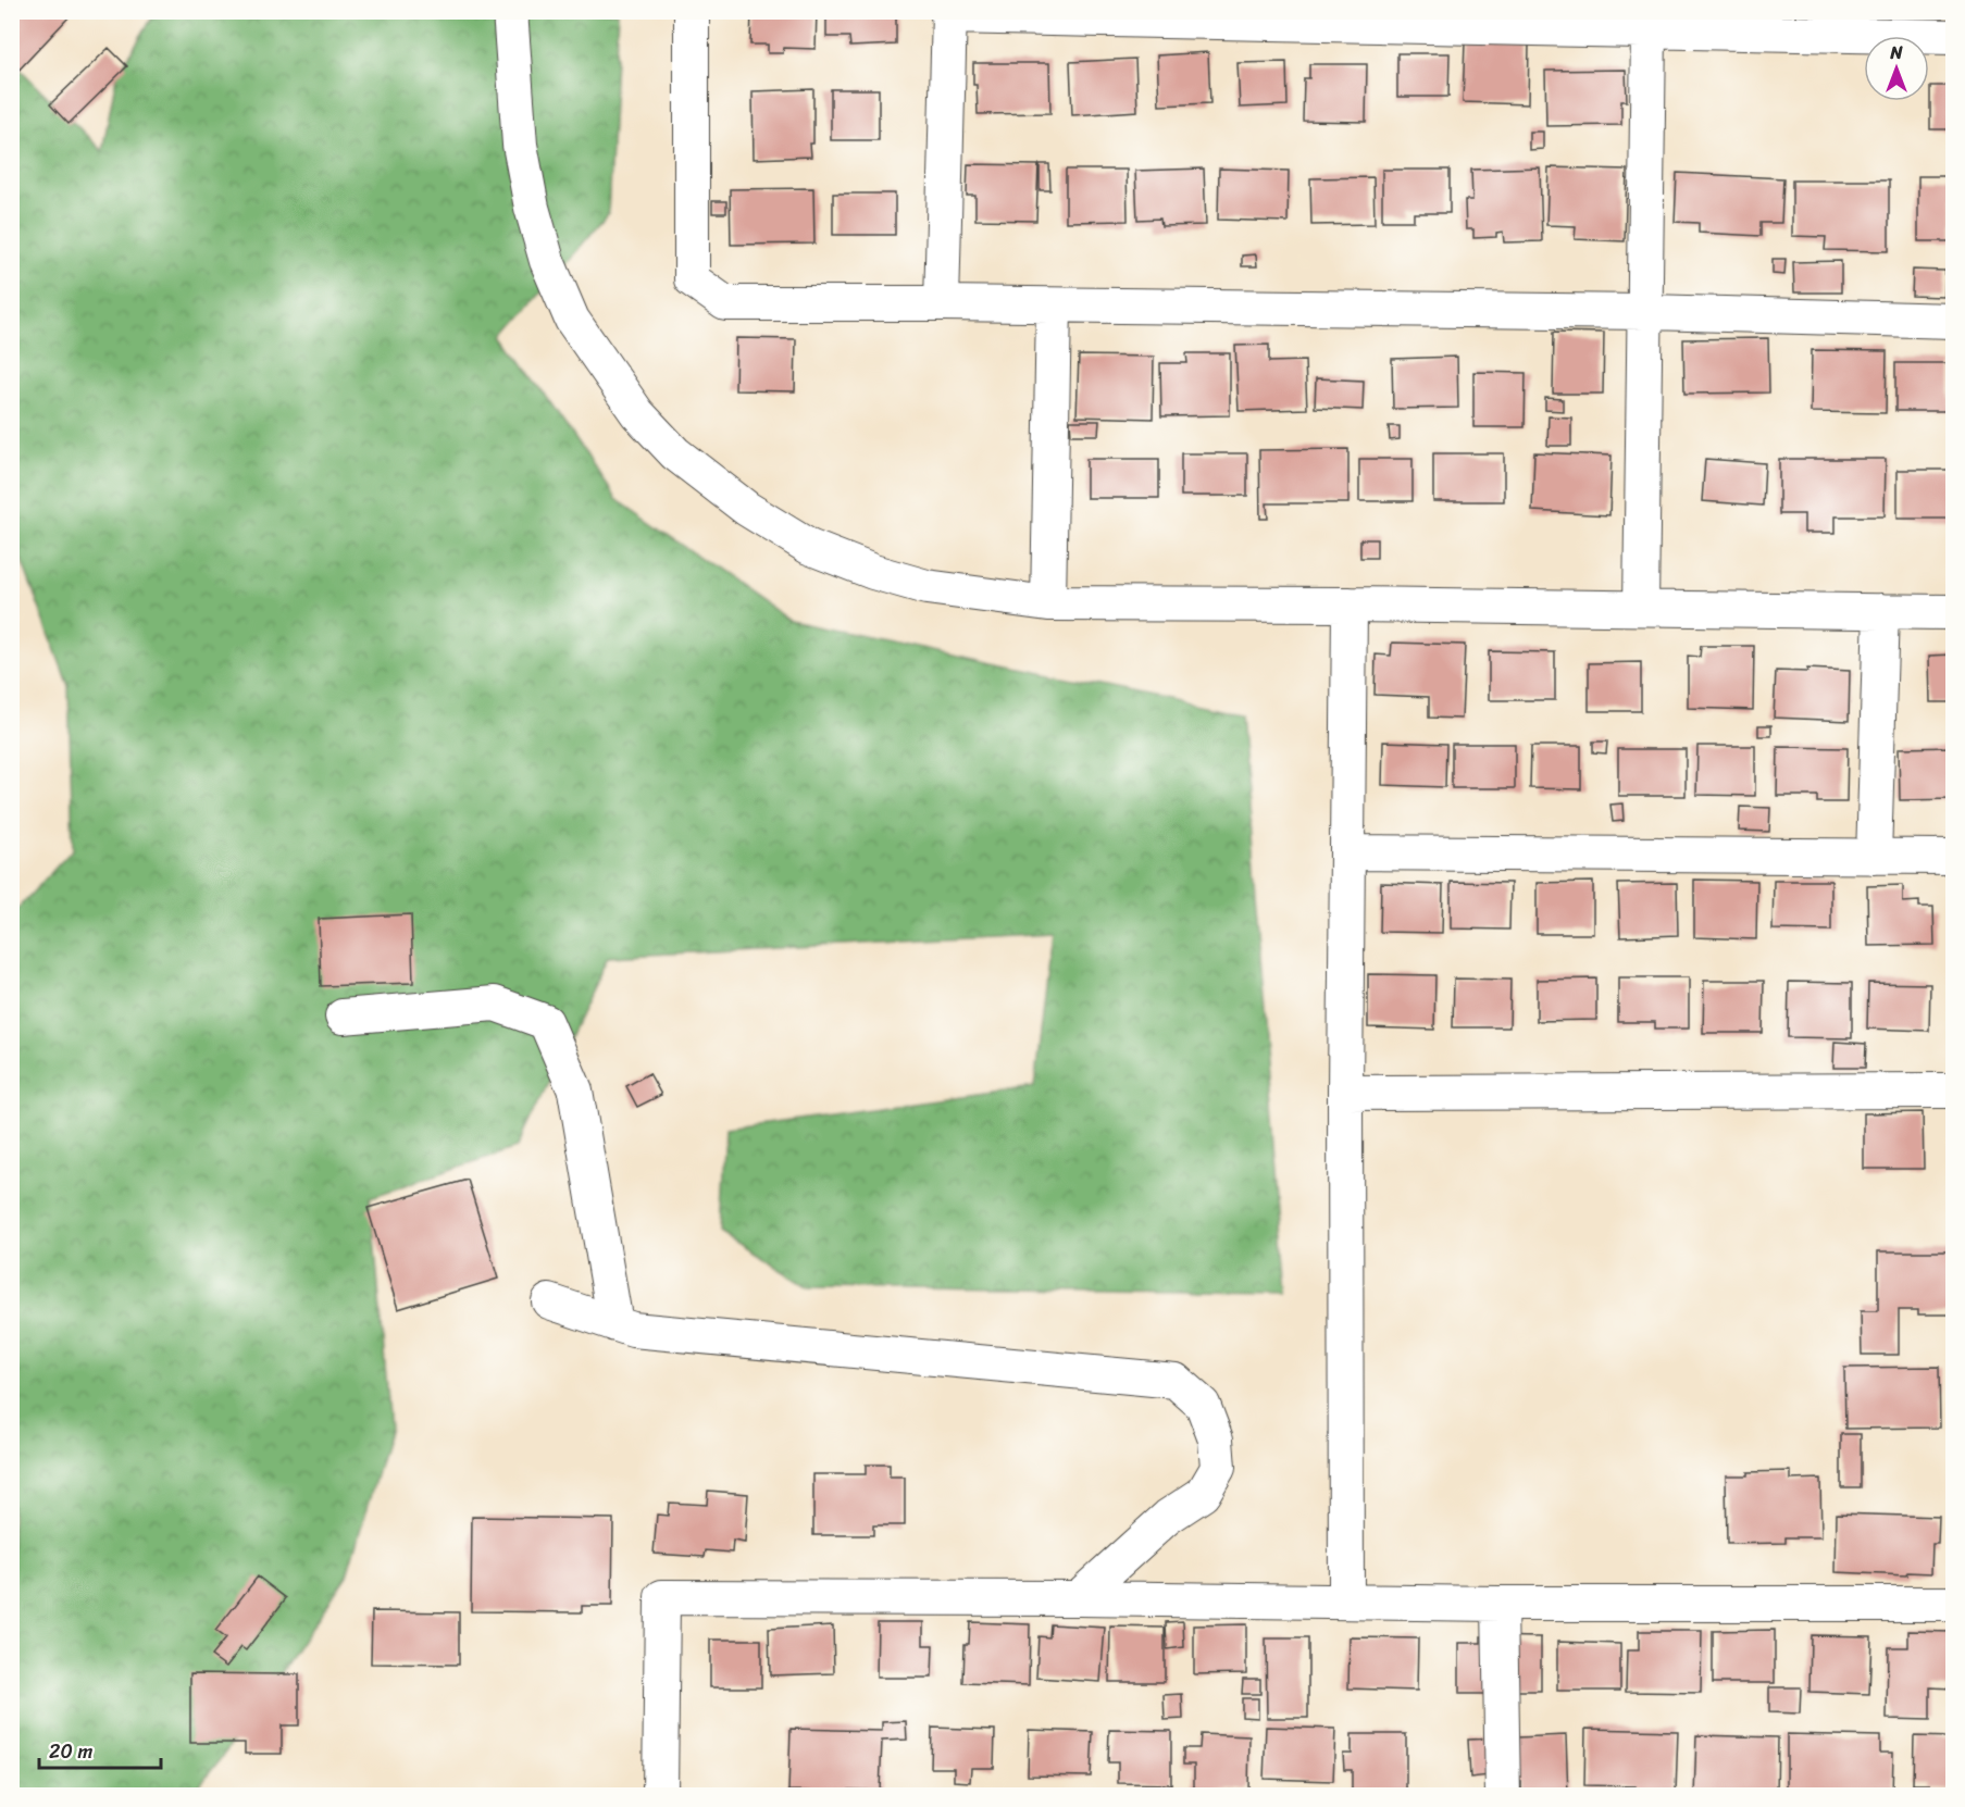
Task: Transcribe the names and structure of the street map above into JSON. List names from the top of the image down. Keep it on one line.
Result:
{"scale_bar":"20 m","north":"top"}
